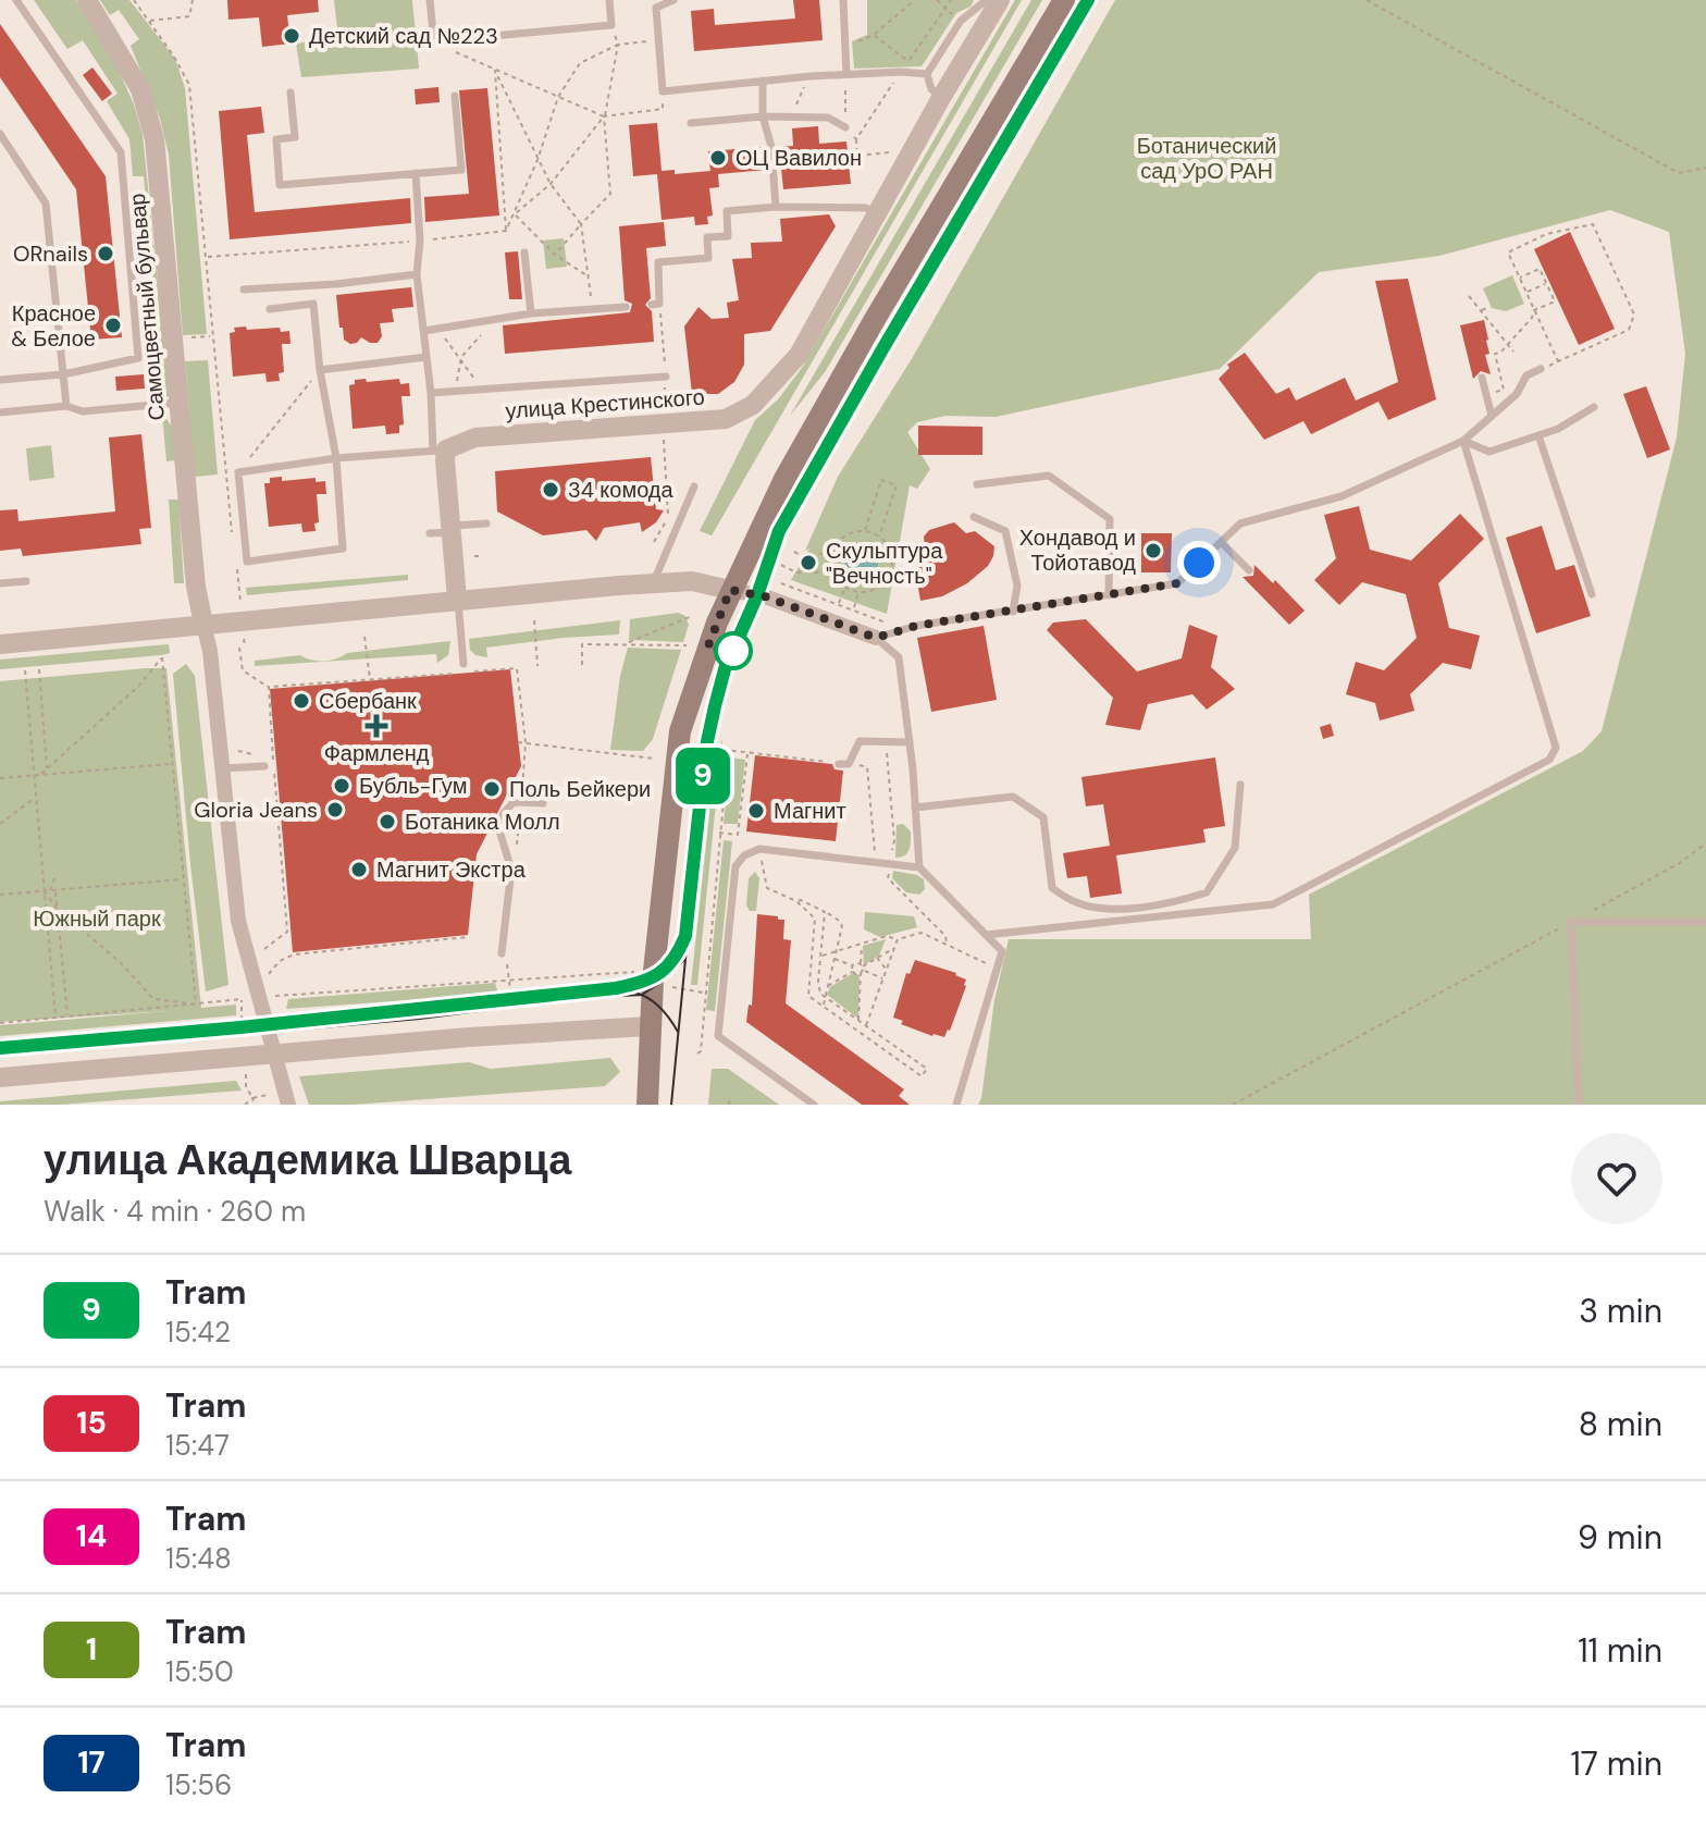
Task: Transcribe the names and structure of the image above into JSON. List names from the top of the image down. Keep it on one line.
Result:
{"streets":{"street":["Самоцветный бульвар","улица Крестинского"]},"parks":["Ботанический сад УрО РАН","Южный парк"],"places":{"other":["Детский сад №223","ОЦ Вавилон","ORnails","Красное & Белое","34 комода","Хондавод и Тойотавод","Скульптура \"Вечность\"","Сбербанк","Бубль-Гум","Поль Бейкери","Gloria Jeans","Магнит","Ботаника Молл","Магнит Экстра"],"health":["Фармленд"]},"lines":["tram line 9"],"page":{"on_map":"9","heading":["улица Академика Шварца","Walk · 4 min · 260 m"],"list":[{"mark":"9","name":"Tram","note":"15:42","value":"3 min"},{"mark":"15","name":"Tram","note":"15:47","value":"8 min"},{"mark":"14","name":"Tram","note":"15:48","value":"9 min"},{"mark":"1","name":"Tram","note":"15:50","value":"11 min"},{"mark":"17","name":"Tram","note":"15:56","value":"17 min"}]}}
